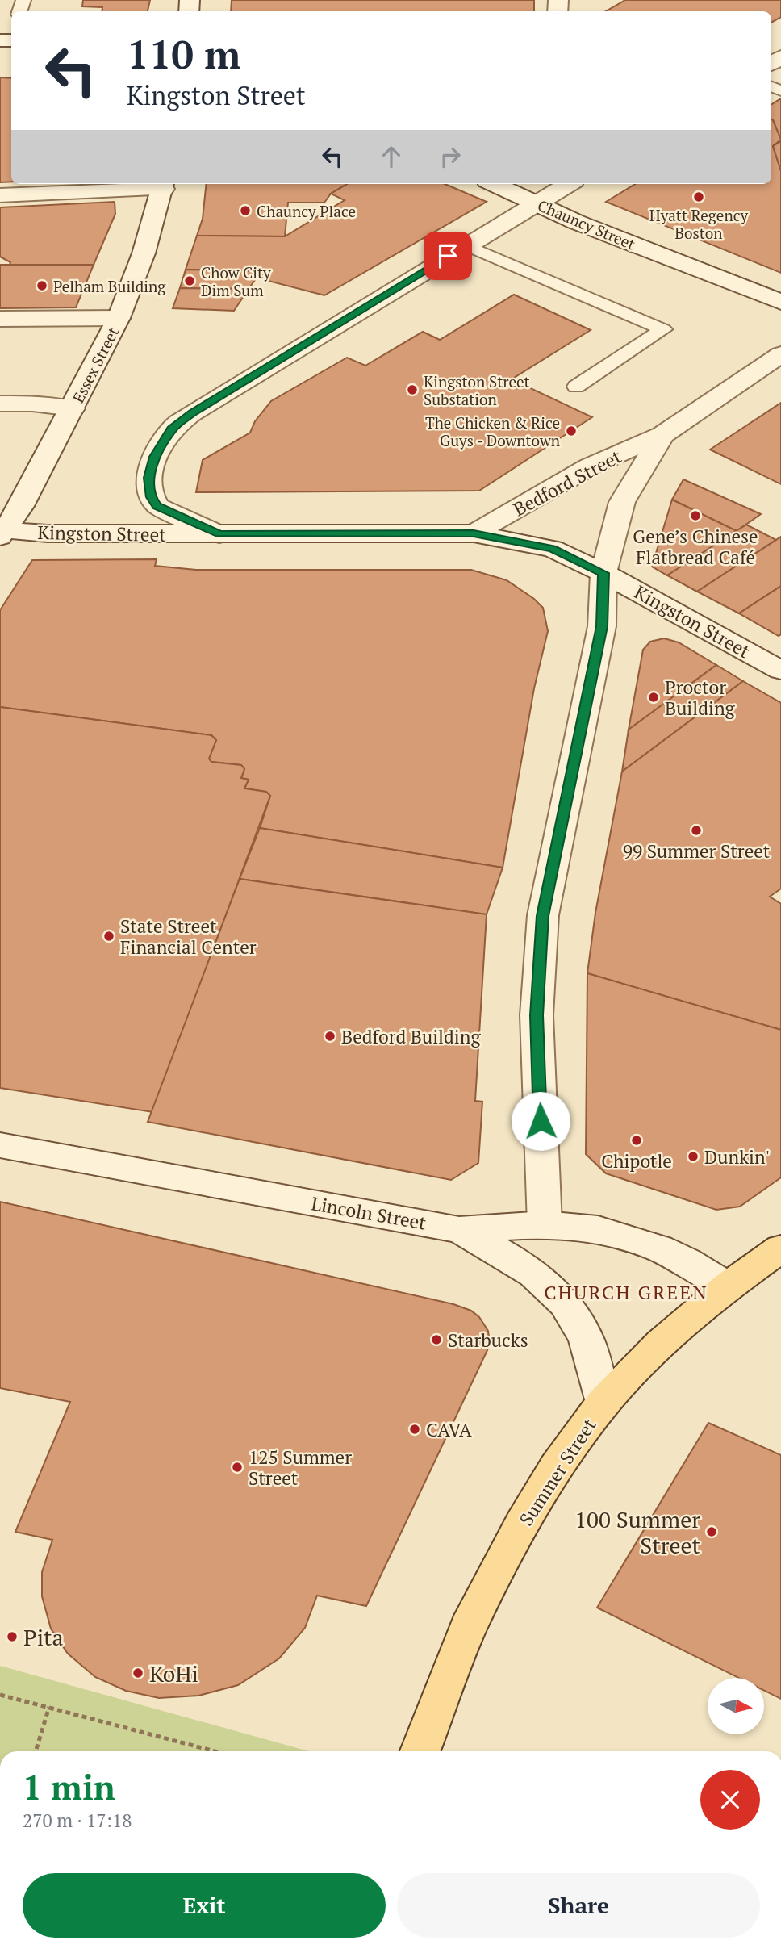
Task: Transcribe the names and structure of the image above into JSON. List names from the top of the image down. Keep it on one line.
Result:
{"streets":{"main road":["Summer Street"],"street":["Chauncy Street","Essex Street","Bedford Street","Kingston Street","Lincoln Street"]},"crossings":[["Essex Street","Kingston Street"],["Bedford Street","Kingston Street"],["Bedford Street","Lincoln Street"],["Lincoln Street","Summer Street"]],"districts":["CHURCH GREEN"],"places":["Hyatt Regency Boston","Chauncy Place","Chow City Dim Sum","Pelham Building","Kingston Street Substation","The Chicken & Rice Guys - Downtown","Gene’s Chinese Flatbread Café","Proctor Building","99 Summer Street","State Street Financial Center","Bedford Building","Chipotle","Dunkin'","Starbucks","CAVA","125 Summer Street","100 Summer Street","Pita","KoHi"],"north":"right","page":{"turn":["110 m","Kingston Street"],"heading":["1 min","270 m · 17:18"],"buttons":["Exit","Share"]}}
